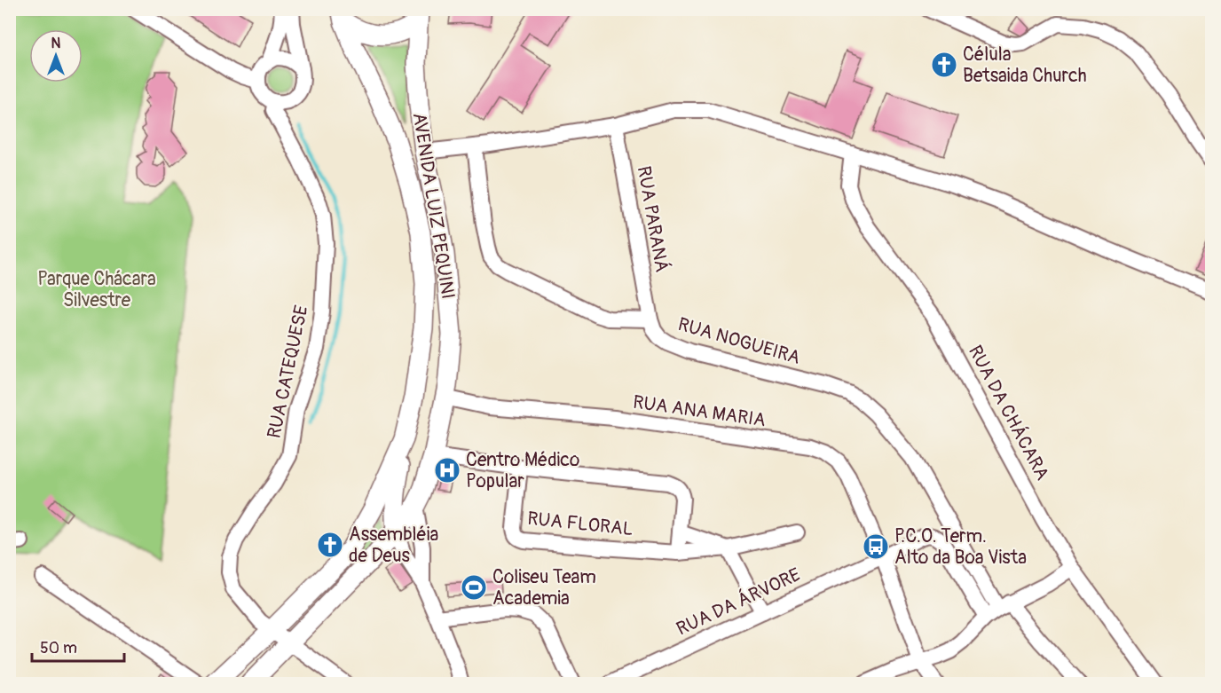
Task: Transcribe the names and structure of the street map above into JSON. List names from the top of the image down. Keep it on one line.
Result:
{"streets":{"main road":["AVENIDA LUIZ PEQUINI"],"street":["RUA PARANÁ","RUA NOGUEIRA","RUA CATEQUESE","RUA ANA MARIA","RUA DA CHÁCARA","RUA FLORAL","RUA DA ÁRVORE"]},"crossings":[["AVENIDA LUIZ PEQUINI","RUA CATEQUESE"],["AVENIDA LUIZ PEQUINI","RUA ANA MARIA"],["RUA PARANÁ","RUA NOGUEIRA"],["RUA ANA MARIA","RUA DA ÁRVORE"]],"parks":["Parque Chácara Silvestre"],"places":{"church":["Célula Betsaida Church","Assembléia de Deus"],"hospital":["Centro Médico Popular"],"bus stop":["P.C.O. Term. Alto da Boa Vista"],"sports":["Coliseu Team Academia"]},"scale_bar":"50 m","north":"top"}
